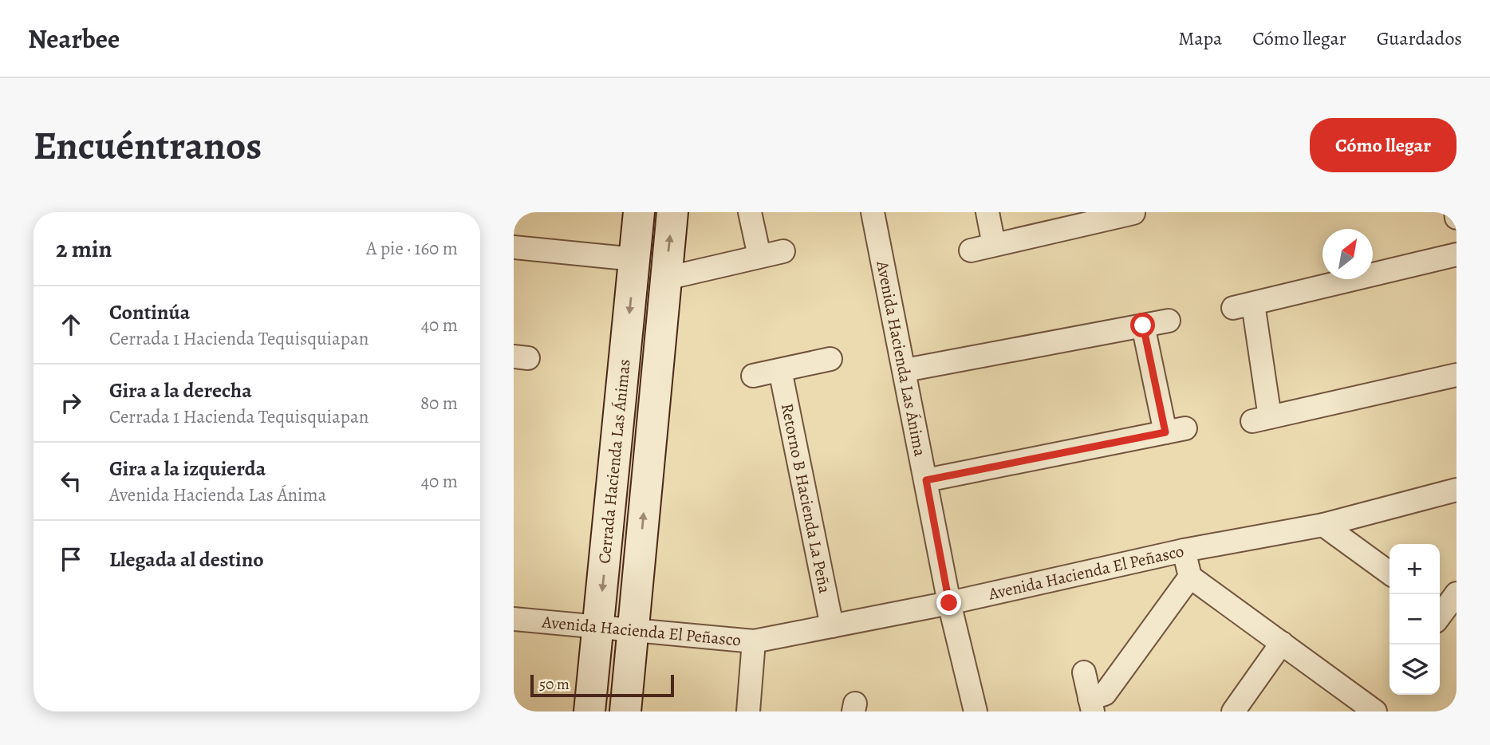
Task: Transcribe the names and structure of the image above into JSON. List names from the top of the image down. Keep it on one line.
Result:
{"streets":{"street":["Avenida Hacienda Las Ánima","Cerrada Hacienda Las Ánimas","Retorno B Hacienda La Peña","Avenida Hacienda El Peñasco"]},"crossings":[["Avenida Hacienda Las Ánima","Avenida Hacienda El Peñasco"],["Cerrada Hacienda Las Ánimas","Avenida Hacienda El Peñasco"],["Retorno B Hacienda La Peña","Avenida Hacienda El Peñasco"]],"scale_bar":"50 m","north":"top right","page":{"header":"Nearbee","nav":["Mapa","Cómo llegar","Guardados"],"buttons":"Cómo llegar","title":"Encuéntranos","heading":["2 min","A pie · 160 m"],"list":[["Continúa","Cerrada 1 Hacienda Tequisquiapan","40 m"],["Gira a la derecha","Cerrada 1 Hacienda Tequisquiapan","80 m"],["Gira a la izquierda","Avenida Hacienda Las Ánima","40 m"],"Llegada al destino"],"map_buttons":["+","−"],"scale":"50 m"}}
